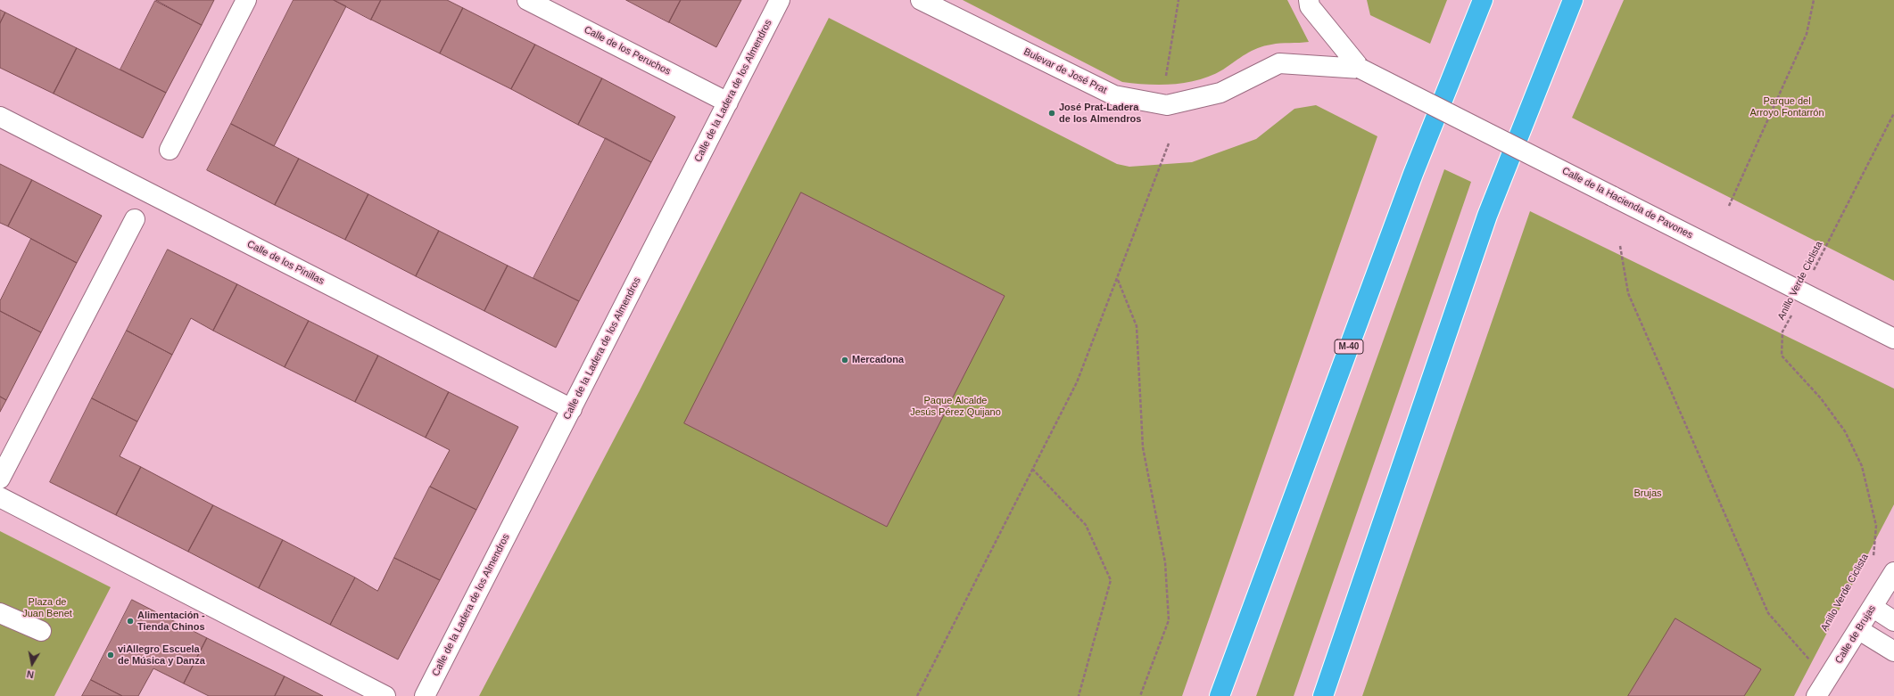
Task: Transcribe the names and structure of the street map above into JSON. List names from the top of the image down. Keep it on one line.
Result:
{"streets":{"highway":["M-40"],"street":["Calle de los Peruchos","Bulevar de José Prat","Calle de la Ladera de los Almendros","Calle de la Hacienda de Pavones","Calle de los Pinillas","Calle de Brujas"],"path":["Anillo Verde Ciclista"]},"crossings":[["Calle de los Peruchos","Calle de la Ladera de los Almendros"],["Bulevar de José Prat","Calle de la Hacienda de Pavones"],["Calle de la Ladera de los Almendros","Calle de los Pinillas"],["Calle de la Hacienda de Pavones","Anillo Verde Ciclista"]],"parks":["Parque del Arroyo Fontarrón","Paque Alcalde Jesús Pérez Quijano","Brujas","Plaza de Juan Benet"],"places":["José Prat-Ladera de los Almendros","Mercadona","Alimentación - Tienda Chinos","viAllegro Escuela de Música y Danza"],"north":"bottom"}
